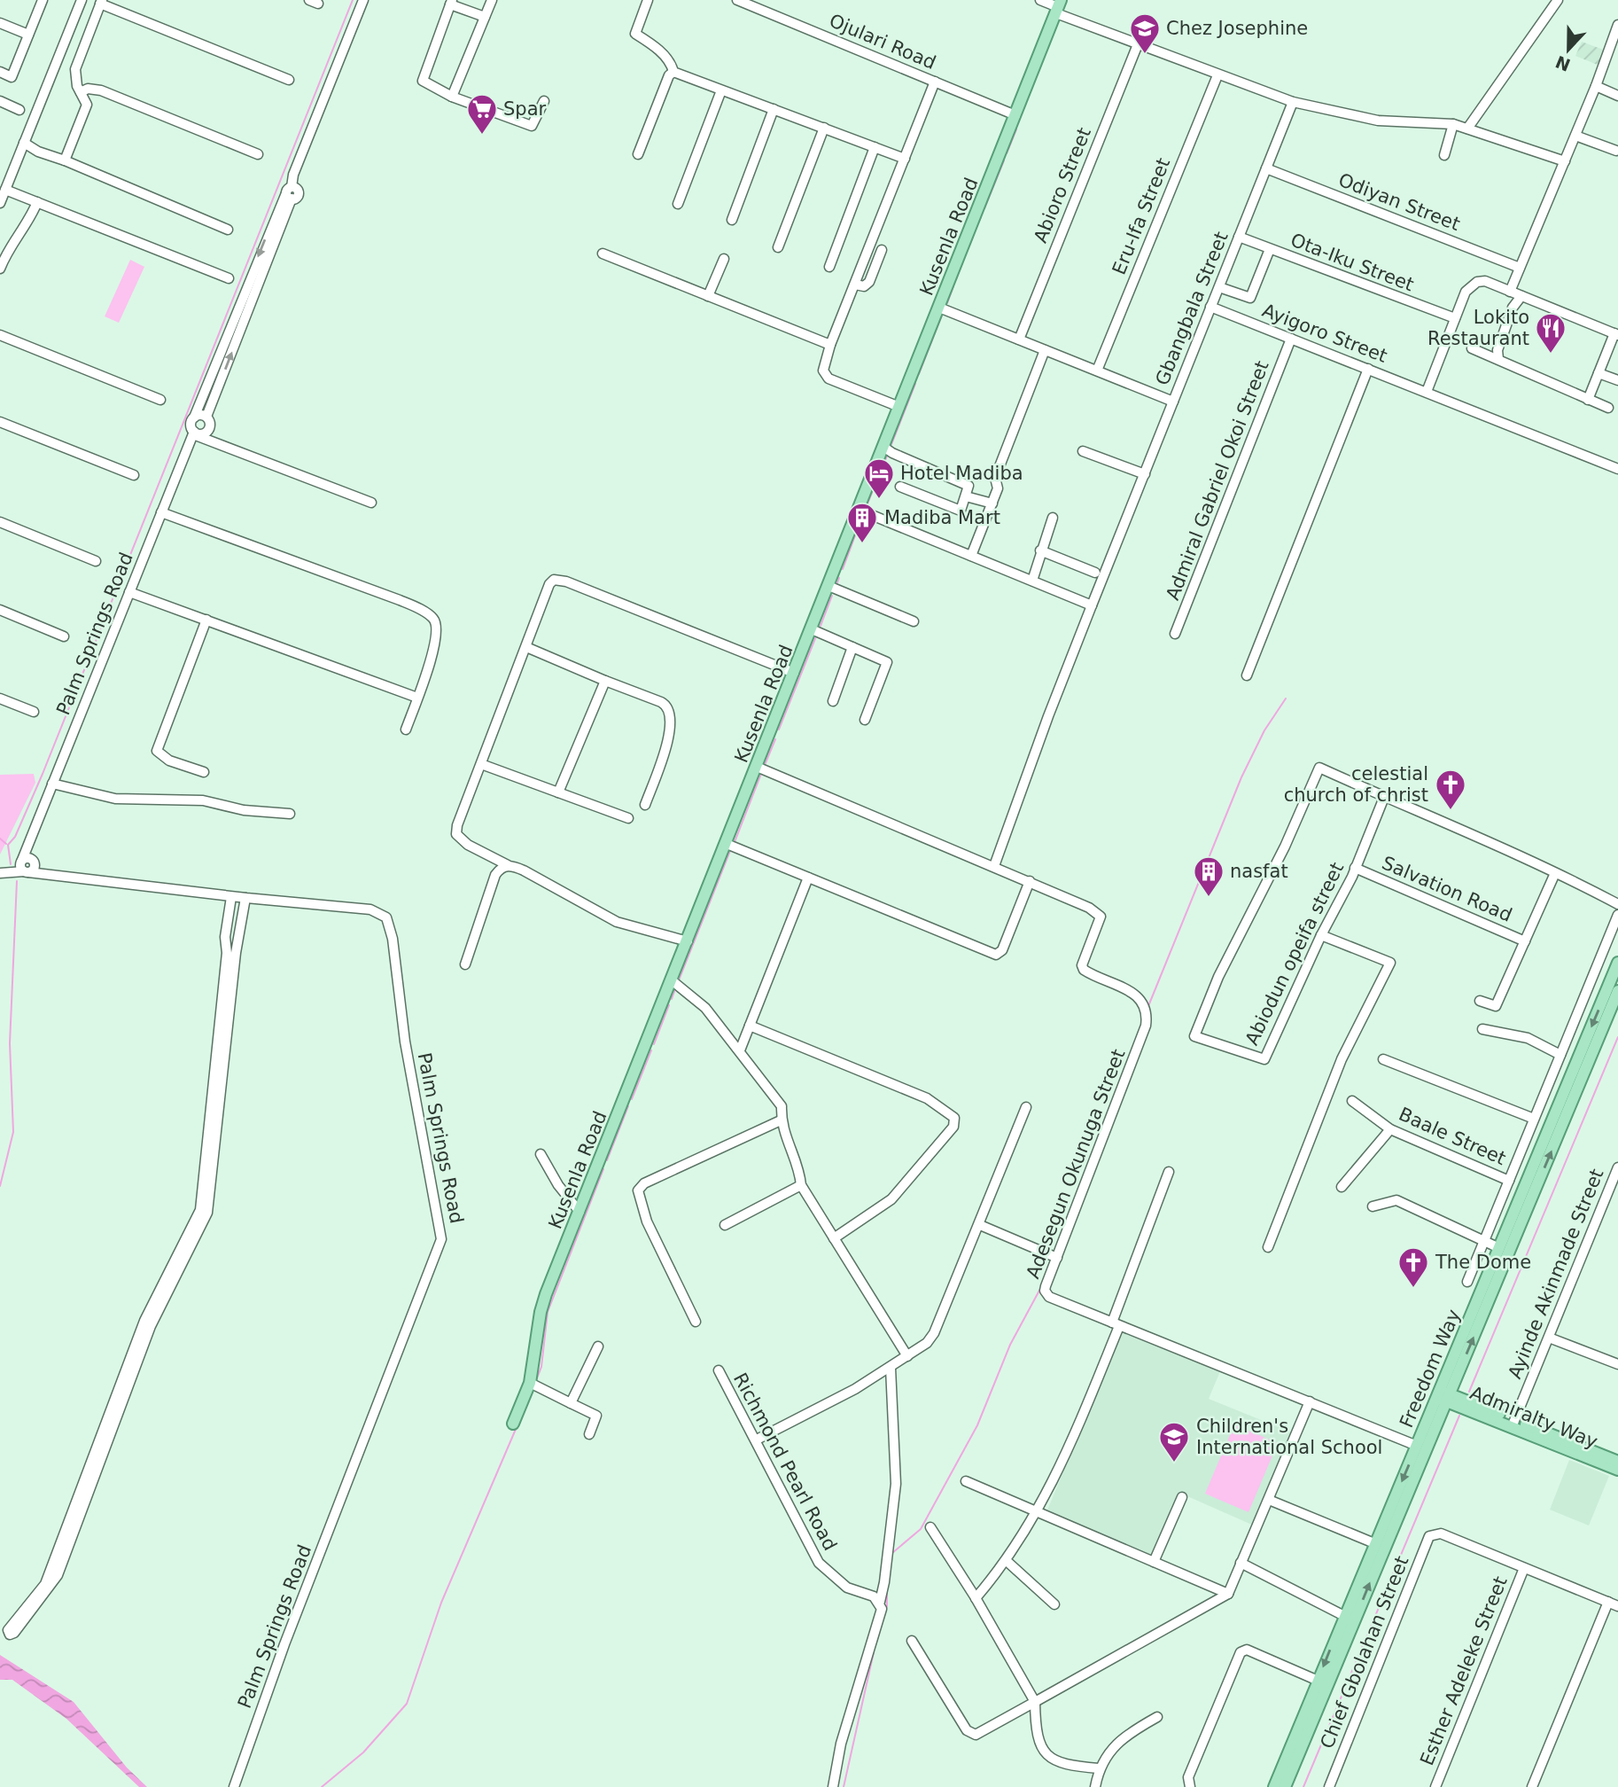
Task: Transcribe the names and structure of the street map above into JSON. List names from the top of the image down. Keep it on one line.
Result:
{"streets":{"main road":["Kusenla Road","Freedom Way","Admiralty Way"],"street":["Ojulari Road","Abioro Street","Odiyan Street","Eru-Ifa Street","Ota-Iku Street","Gbangbala Street","Ayigoro Street","Admiral Gabriel Okoi Street","Palm Springs Road","Salvation Road","Abiodun opeifa street","Baale Street","Adesegun Okunuga Street","Ayinde Akinmade Street","Richmond Pearl Road","Chief Gbolahan Street","Esther Adeleke Street"]},"crossings":[["Ojulari Road","Kusenla Road"],["Odiyan Street","Gbangbala Street"],["Ota-Iku Street","Gbangbala Street"],["Gbangbala Street","Ayigoro Street"],["Ayigoro Street","Admiral Gabriel Okoi Street"],["Salvation Road","Abiodun opeifa street"],["Adesegun Okunuga Street","Freedom Way"],["Ayinde Akinmade Street","Admiralty Way"],["Freedom Way","Admiralty Way"],["Chief Gbolahan Street","Esther Adeleke Street"]],"places":{"school or university":["Chez Josephine","Children's International School"],"supermarket":["Spar"],"restaurant":["Lokito Restaurant"],"hotel":["Hotel Madiba"],"building":["Madiba Mart","nasfat"],"church":["celestial church of christ","The Dome"]},"north":"bottom"}
